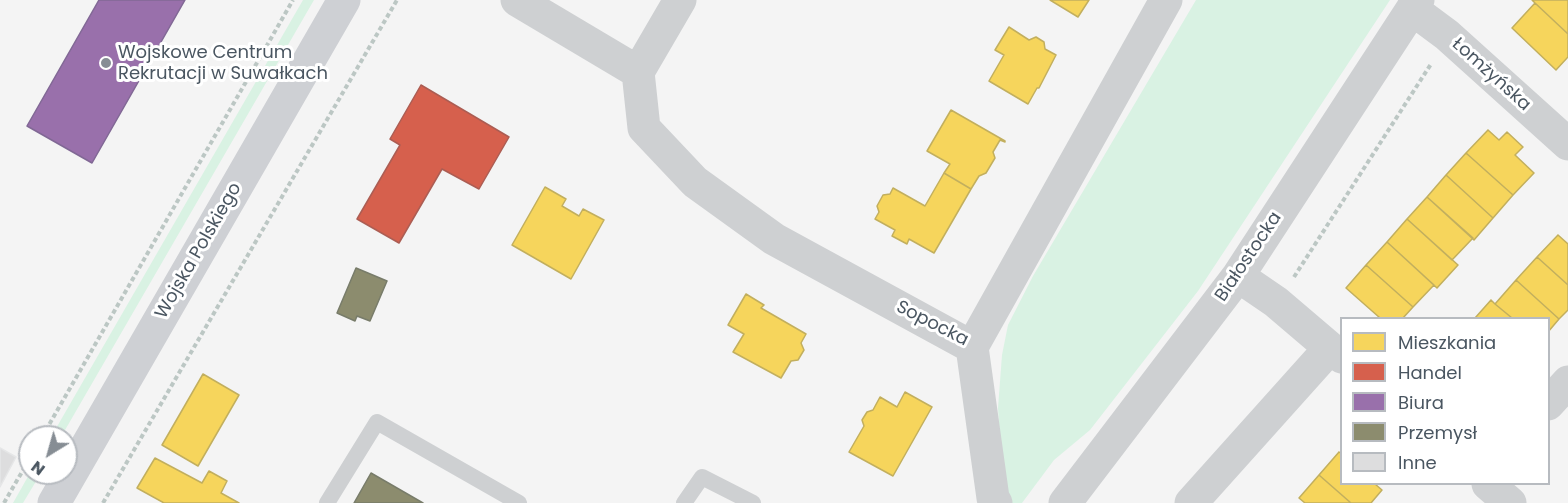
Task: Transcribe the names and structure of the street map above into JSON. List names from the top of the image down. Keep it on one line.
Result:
{"streets":{"street":["Łomżyńska","Wojska Polskiego","Białostocka","Sopocka"]},"crossings":[["Łomżyńska","Białostocka"]],"places":["Wojskowe Centrum Rekrutacji w Suwałkach"],"legend":["Mieszkania","Handel","Biura","Przemysł","Inne"],"north":"bottom left"}
